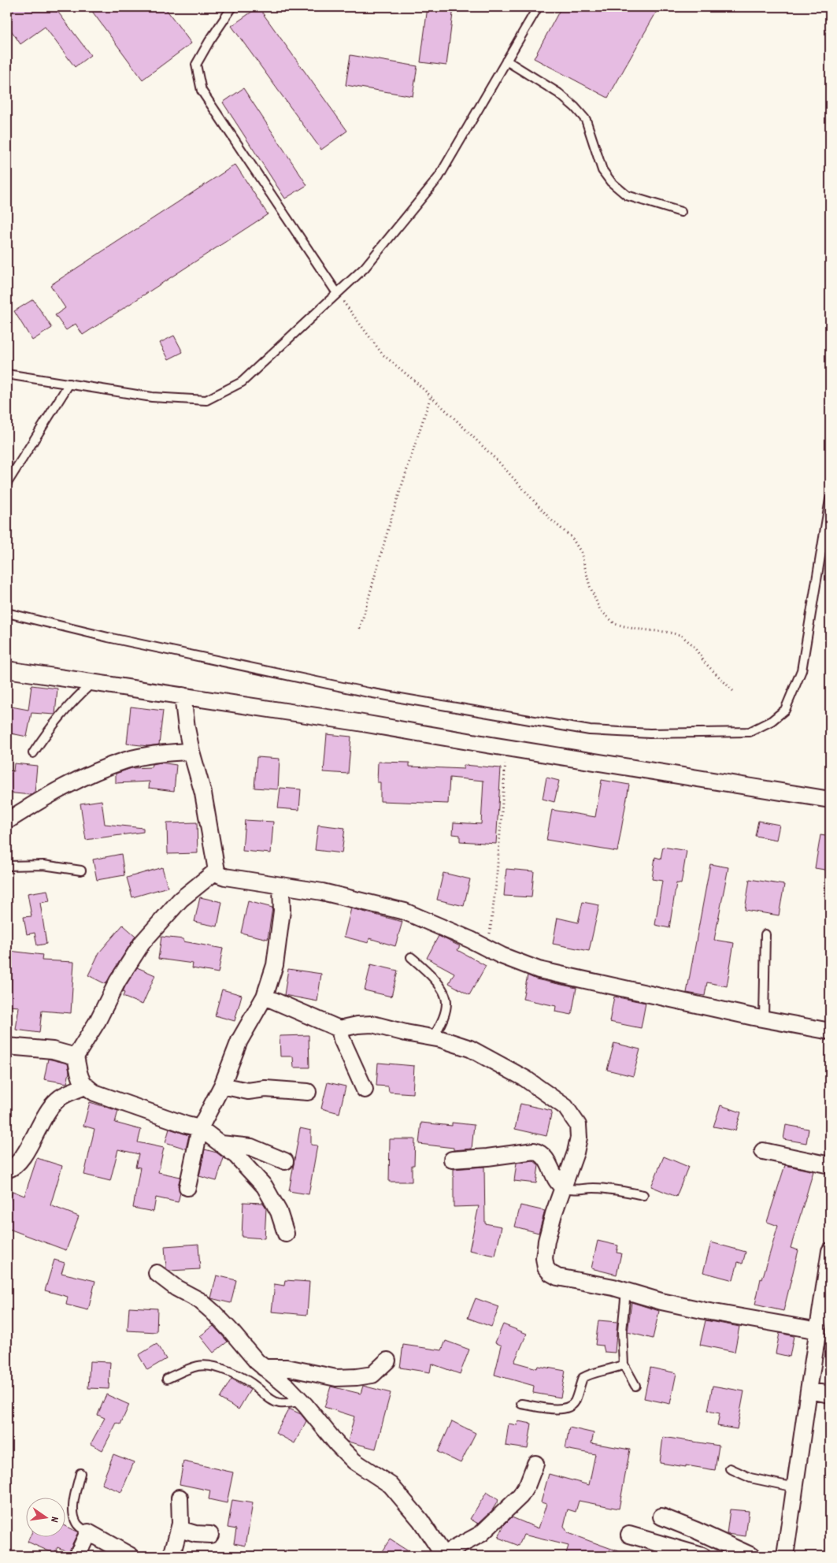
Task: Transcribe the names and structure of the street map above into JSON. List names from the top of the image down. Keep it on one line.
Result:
{"north":"right"}
